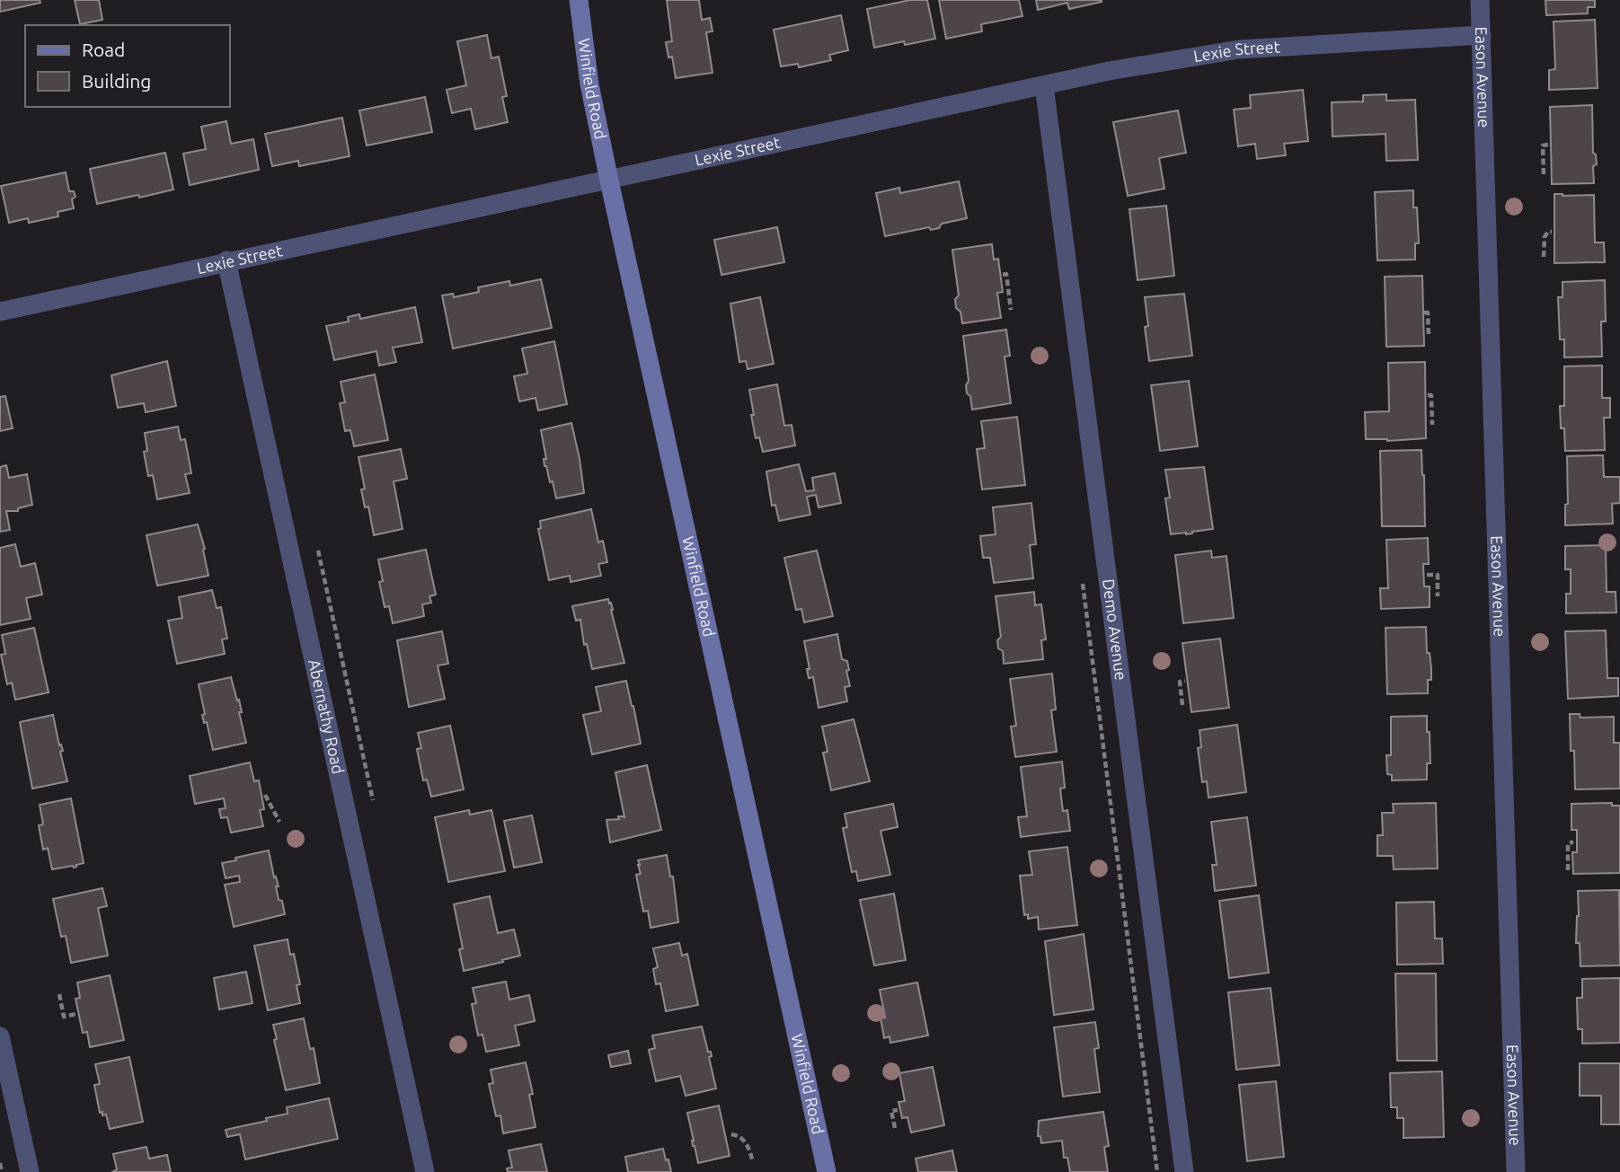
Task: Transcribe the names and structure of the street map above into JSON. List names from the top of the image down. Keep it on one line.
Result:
{"streets":{"street":["Lexie Street","Eason Avenue","Winfield Road","Demo Avenue","Abernathy Road"]},"crossings":[["Lexie Street","Eason Avenue"],["Lexie Street","Winfield Road"],["Lexie Street","Demo Avenue"],["Lexie Street","Abernathy Road"]],"legend":["Road","Building"]}
